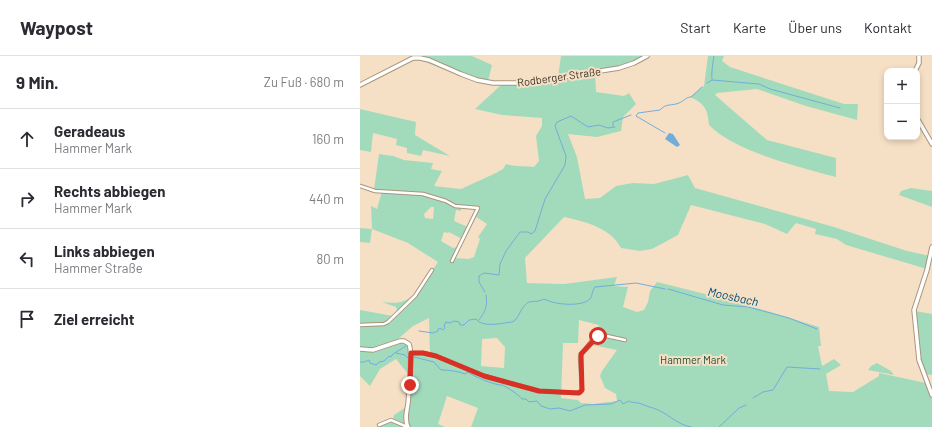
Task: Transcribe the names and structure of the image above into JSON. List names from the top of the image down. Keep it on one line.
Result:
{"streets":{"street":["Rodberger Straße"]},"water":["Moosbach"],"parks":["Hammer Mark"],"page":{"header":"Waypost","nav":["Start","Karte","Über uns","Kontakt"],"heading":["9 Min.","Zu Fuß · 680 m"],"map_buttons":["+","−"],"list":[["Geradeaus","Hammer Mark","160 m"],["Rechts abbiegen","Hammer Mark","440 m"],["Links abbiegen","Hammer Straße","80 m"],"Ziel erreicht"]}}
